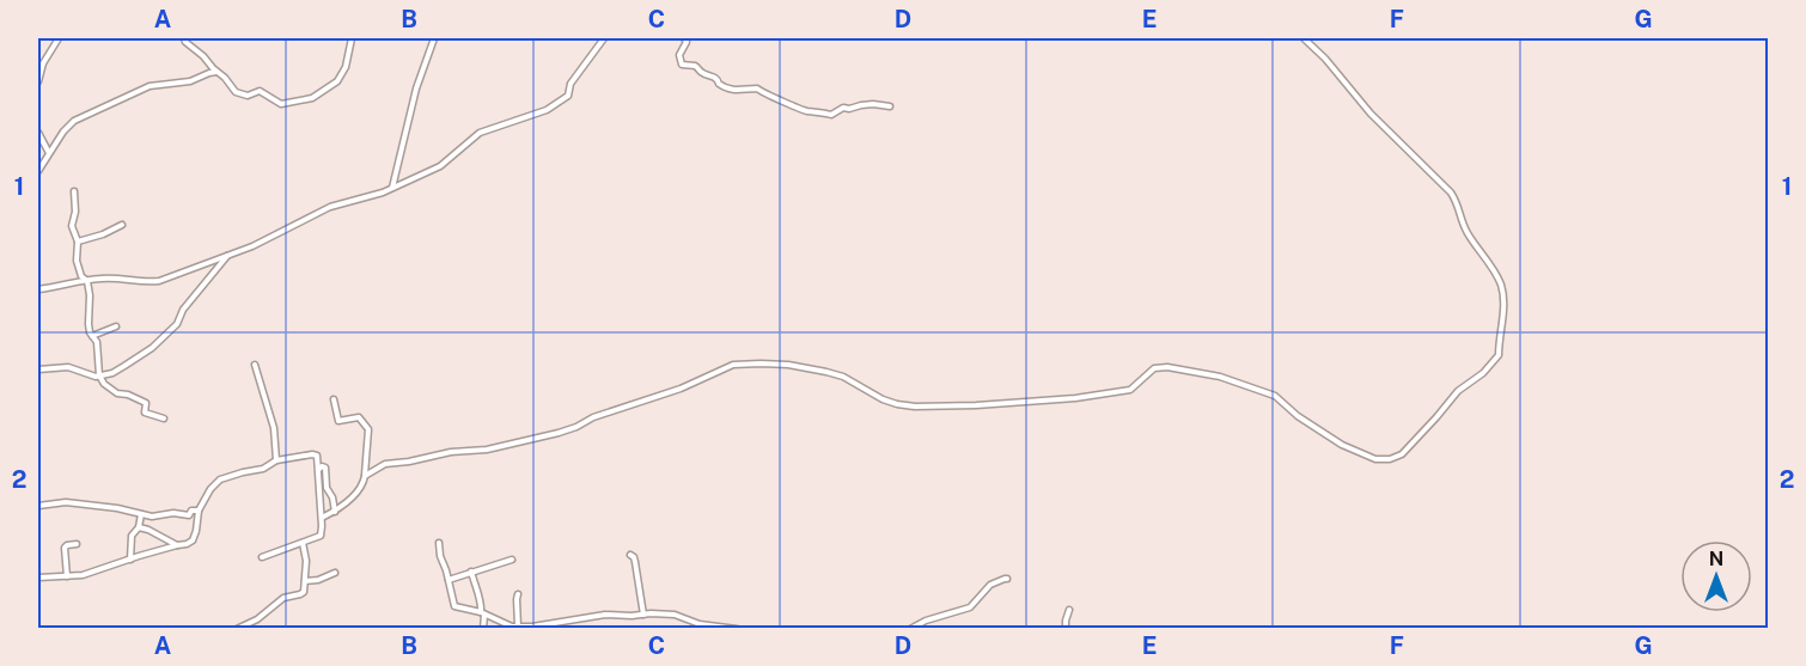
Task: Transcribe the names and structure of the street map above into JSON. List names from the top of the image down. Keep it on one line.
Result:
{"north":"top","grid":{"columns":["A","B","C","D","E","F","G"],"rows":["1","2"]}}
